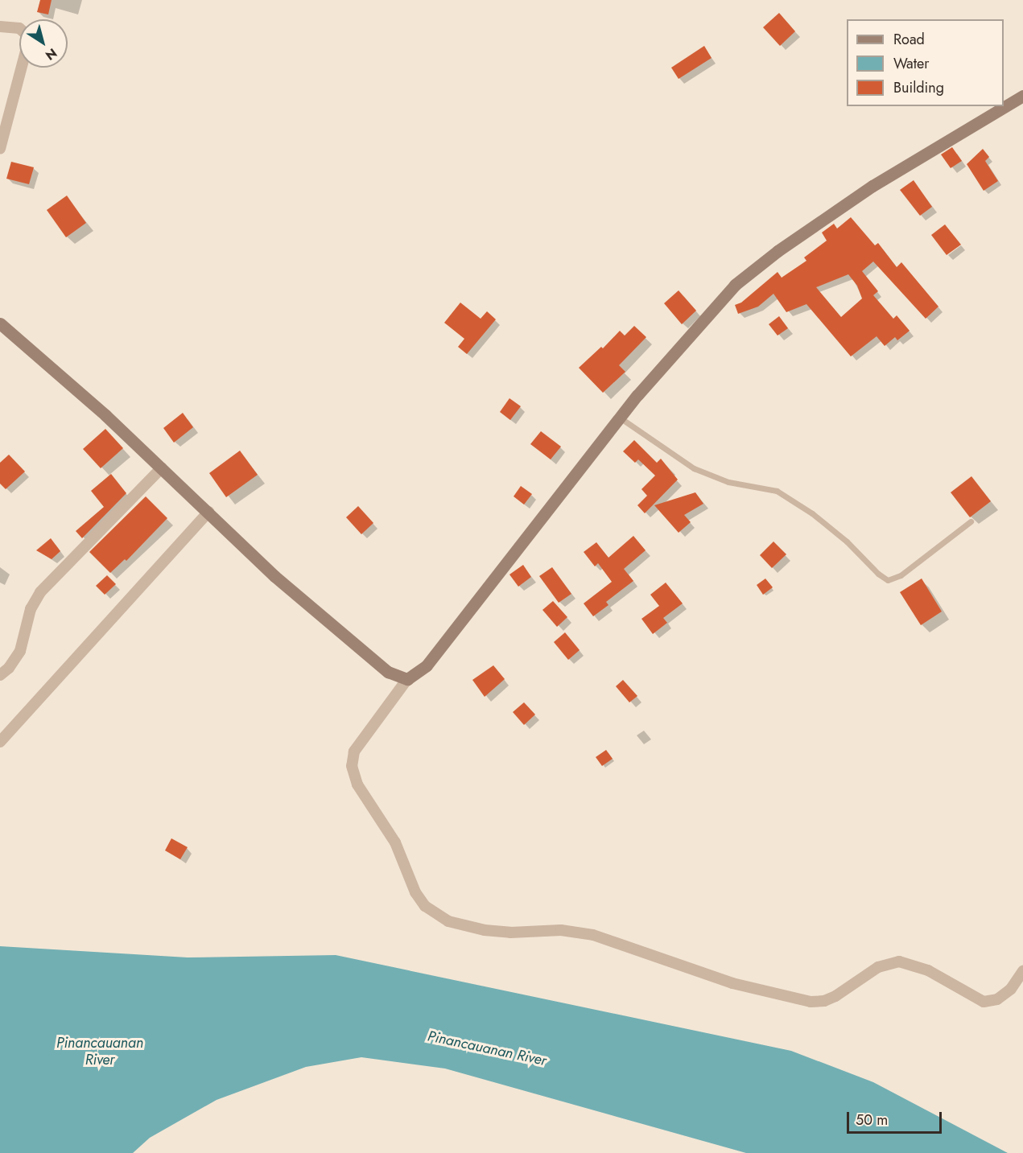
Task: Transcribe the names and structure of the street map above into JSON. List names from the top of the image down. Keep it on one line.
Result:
{"water":["Pinancauanan River"],"legend":["Road","Water","Building"],"scale_bar":"50 m","north":"bottom right"}
